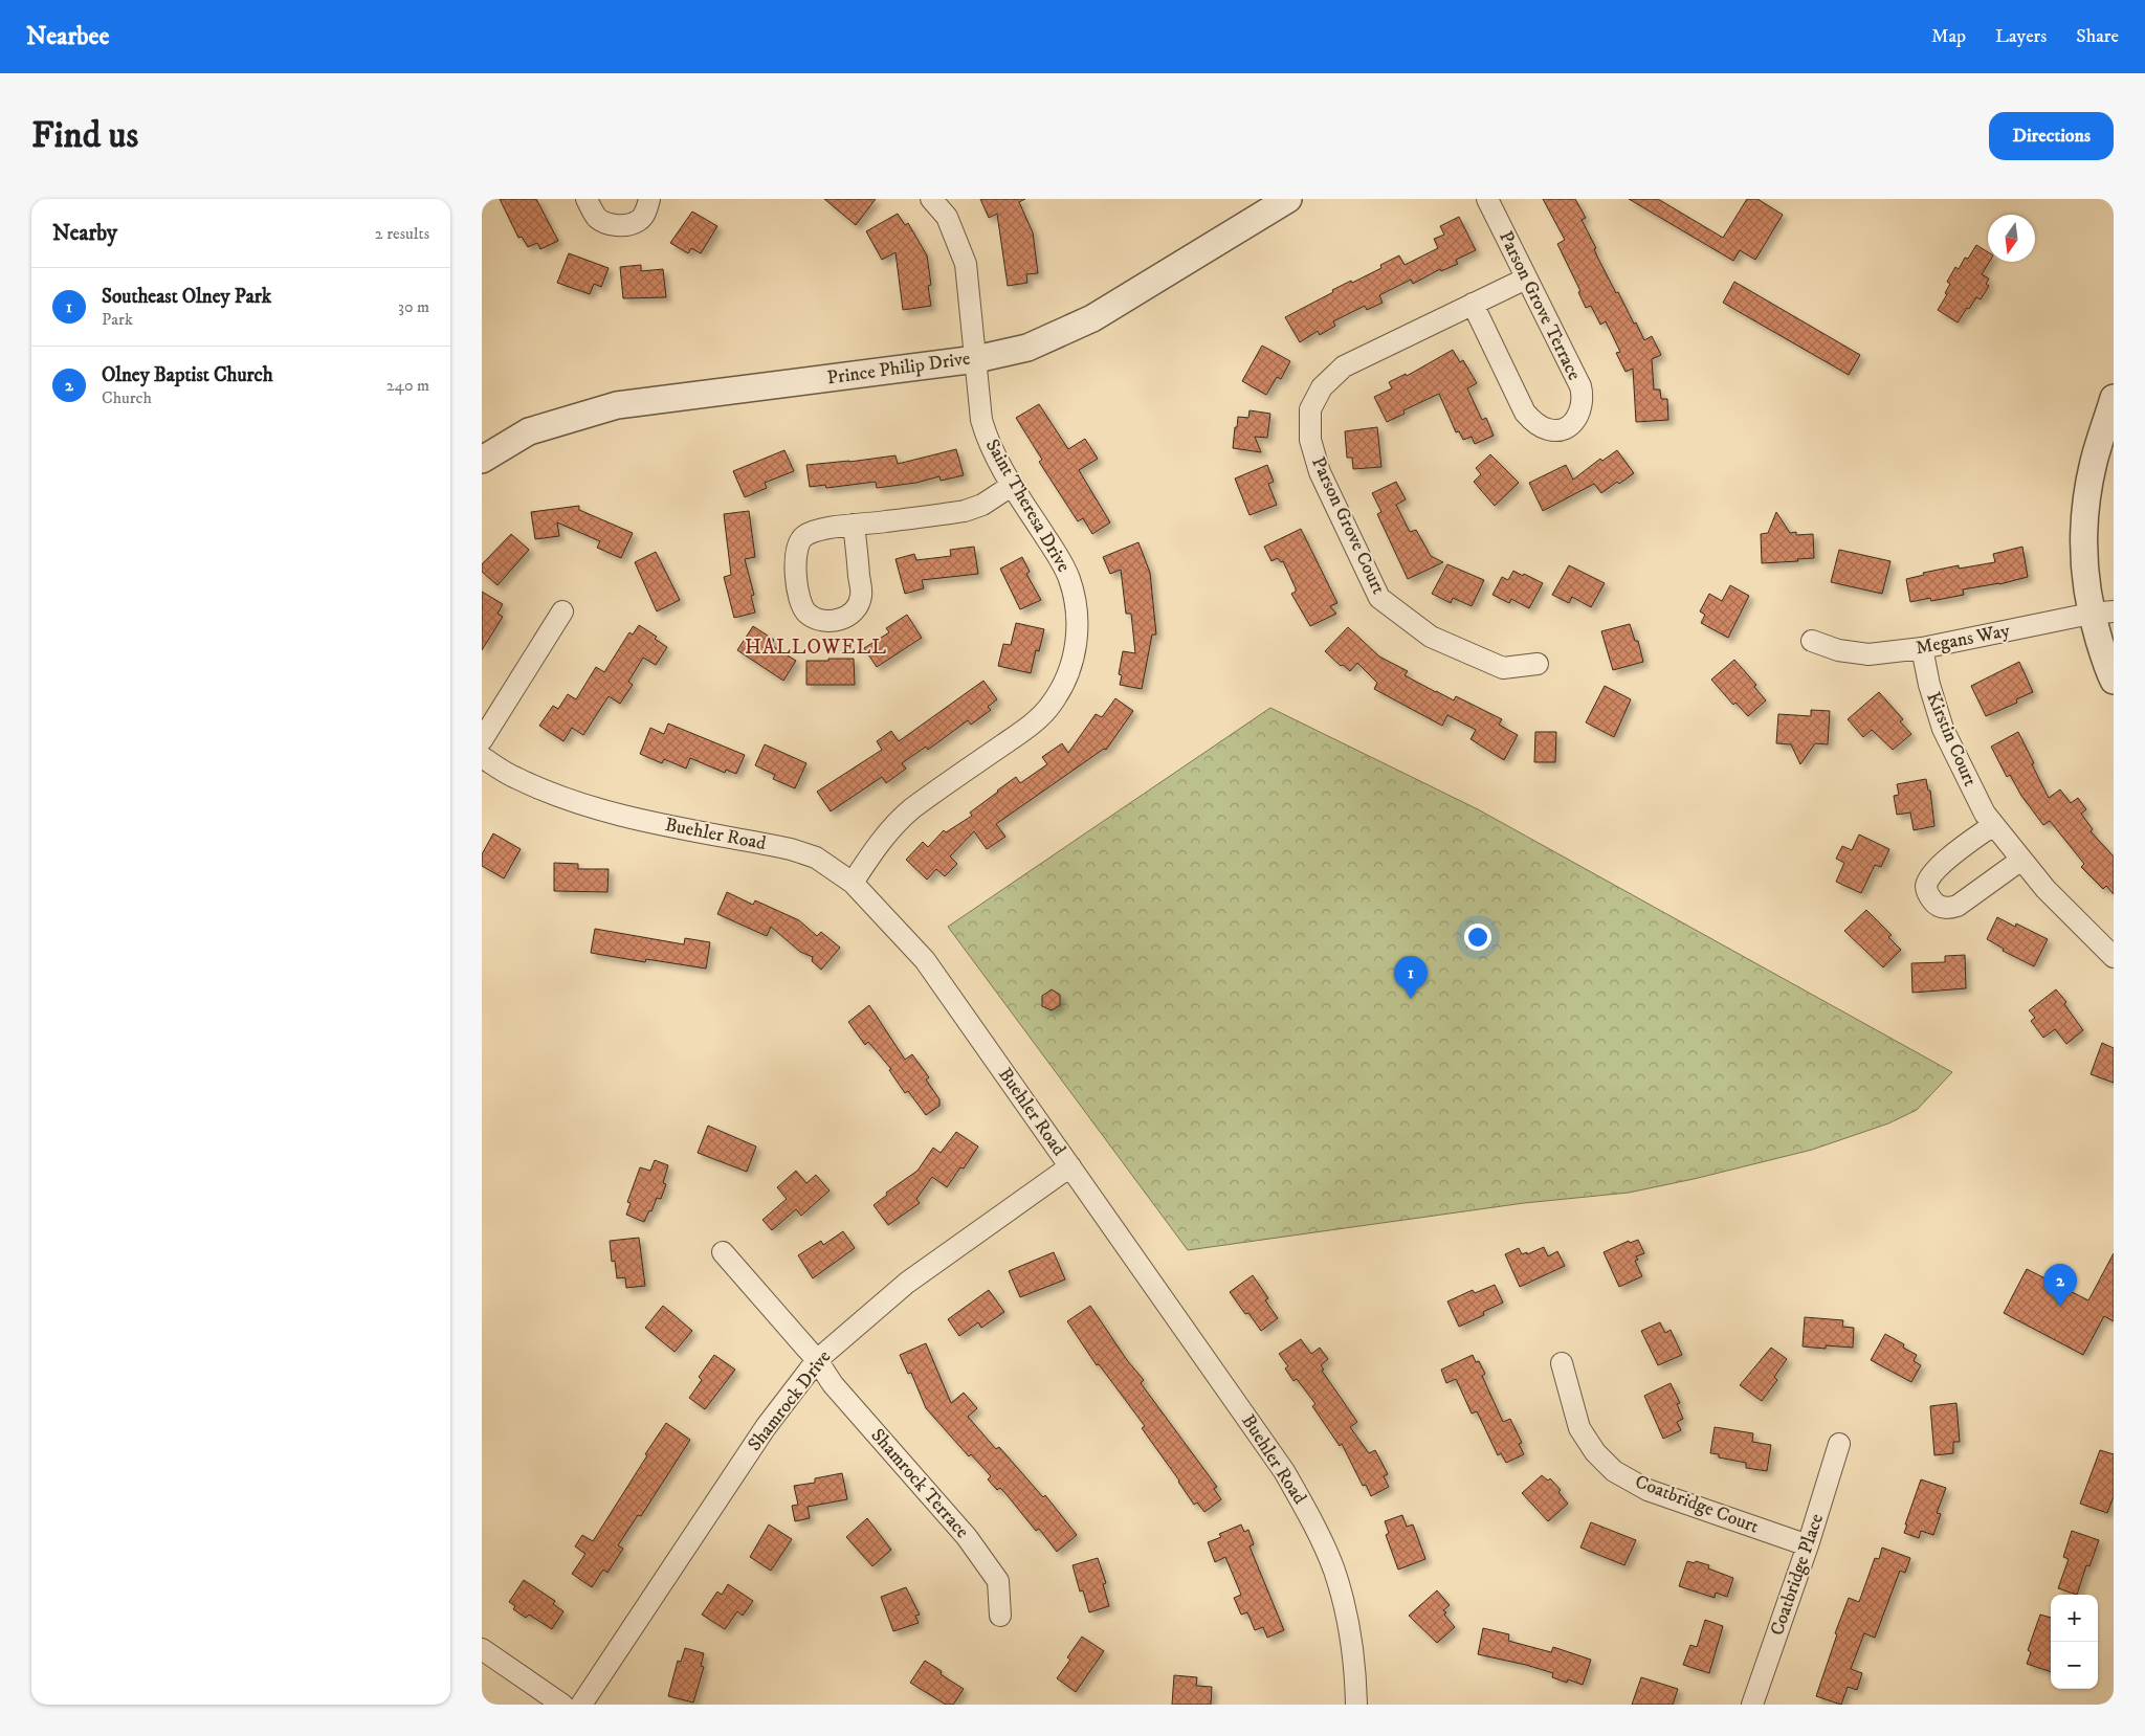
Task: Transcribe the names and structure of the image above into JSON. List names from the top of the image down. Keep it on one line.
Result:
{"streets":{"street":["Parson Grove Terrace","Prince Philip Drive","Saint Theresa Drive","Parson Grove Court","Megans Way","Kirstin Court","Buehler Road","Shamrock Drive","Shamrock Terrace","Coatbridge Court","Coatbridge Place"]},"crossings":[["Parson Grove Terrace","Parson Grove Court"],["Prince Philip Drive","Saint Theresa Drive"],["Saint Theresa Drive","Buehler Road"],["Megans Way","Kirstin Court"],["Buehler Road","Shamrock Drive"],["Shamrock Drive","Shamrock Terrace"],["Coatbridge Court","Coatbridge Place"]],"districts":["HALLOWELL"],"north":"bottom","page":{"header":"Nearbee","nav":["Map","Layers","Share"],"buttons":"Directions","title":"Find us","heading":["Nearby","2 results"],"list":[{"mark":"1","name":"Southeast Olney Park","note":"Park","value":"30 m"},{"mark":"2","name":"Olney Baptist Church","note":"Church","value":"240 m"}],"pins":["1","2"],"map_buttons":["+","−"]}}
